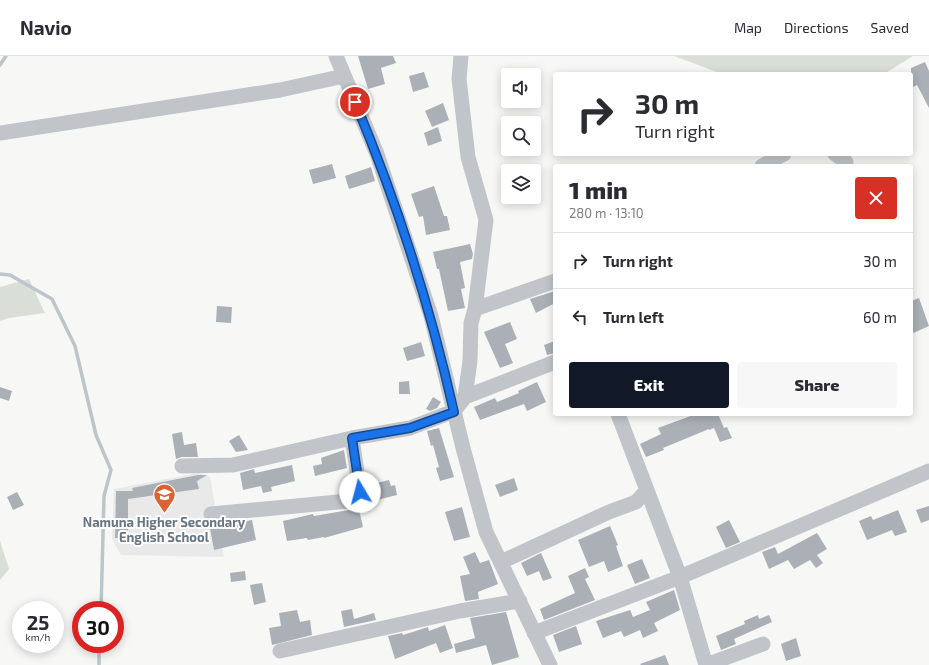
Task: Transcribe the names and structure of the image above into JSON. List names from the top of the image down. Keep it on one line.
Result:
{"places":{"school or university":["Namuna Higher Secondary English School"]},"page":{"header":"Navio","nav":["Map","Directions","Saved"],"turn":["30 m","Turn right"],"heading":["1 min","280 m · 13:10"],"list":[{"name":"Turn right","value":"30 m"},{"name":"Turn left","value":"60 m"}],"buttons":["Exit","Share"],"speed":"25 km/h","limit":"30"}}
